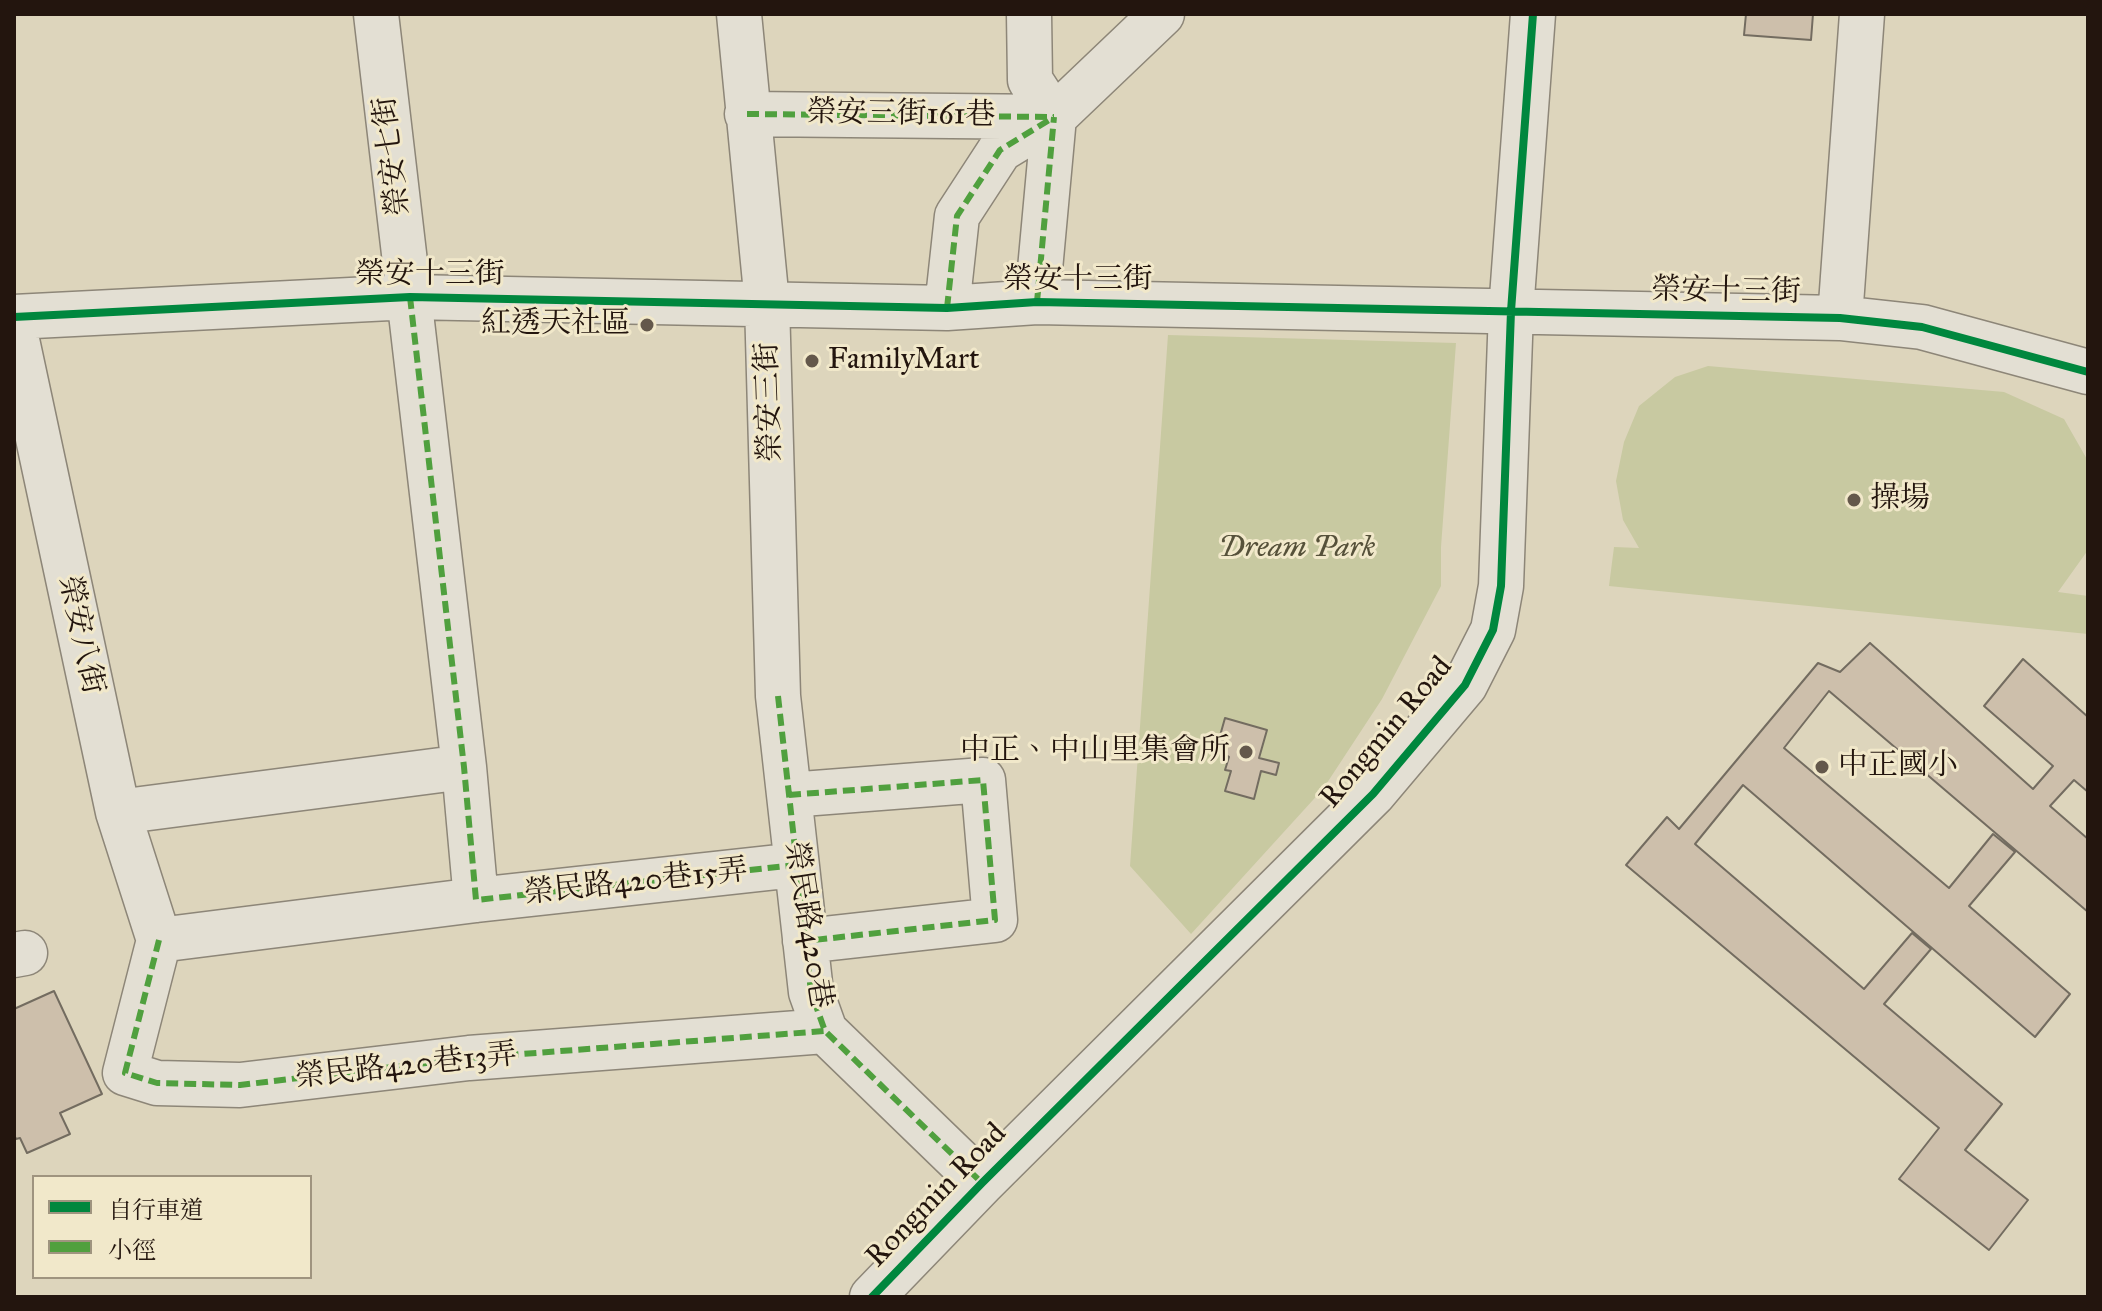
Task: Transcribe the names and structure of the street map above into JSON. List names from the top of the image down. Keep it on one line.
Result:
{"streets":{"street":["榮安三街161巷","榮安七街","榮安十三街","榮安三街","榮安八街","Rongmin Road","榮民路420巷15弄","榮民路420巷","榮民路420巷13弄"]},"crossings":[["榮安三街161巷","榮安三街"],["榮安七街","榮安十三街"],["榮安七街","榮民路420巷15弄"],["榮安十三街","榮安三街"],["榮安十三街","Rongmin Road"],["榮安三街","榮民路420巷"],["榮安八街","榮民路420巷15弄"],["榮安八街","榮民路420巷13弄"],["Rongmin Road","榮民路420巷"],["榮民路420巷15弄","榮民路420巷"],["榮民路420巷15弄","榮民路420巷13弄"],["榮民路420巷","榮民路420巷13弄"]],"parks":["Dream Park"],"places":["紅透天社區","FamilyMart","操場","中正、中山里集會所","中正國小"],"legend":["自行車道","小徑"]}
